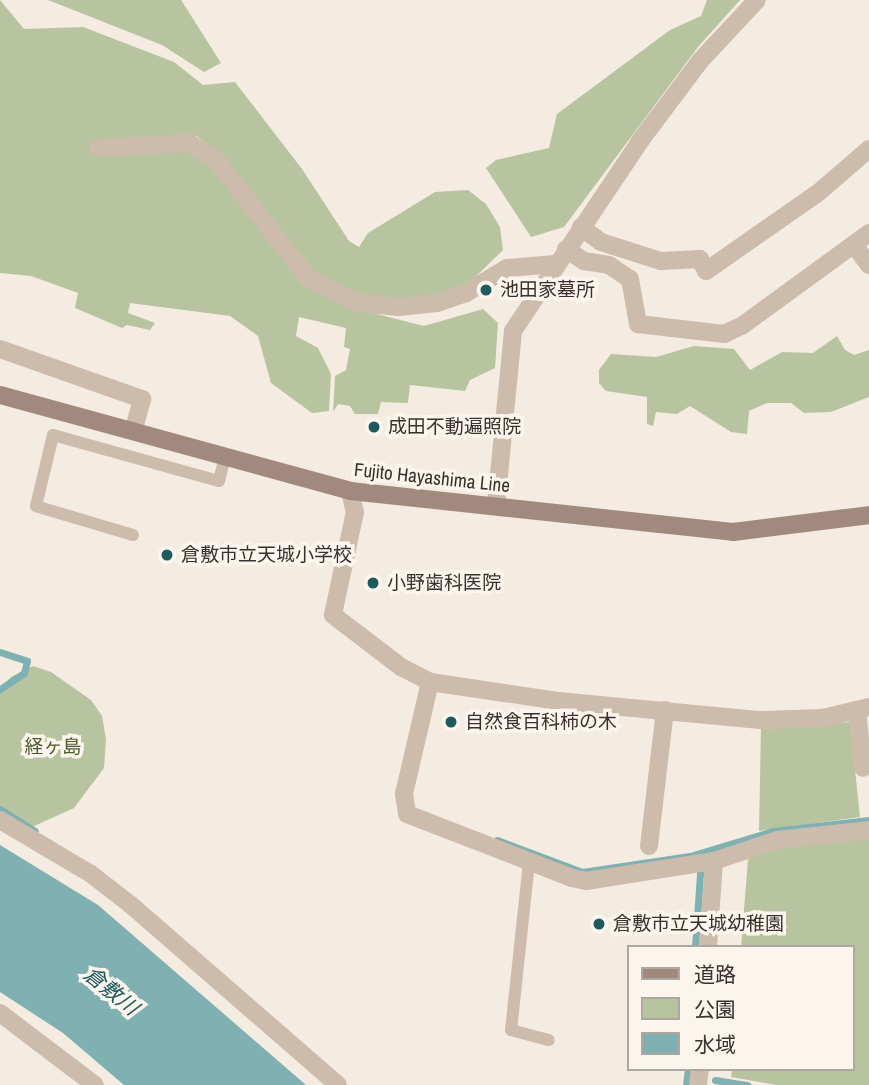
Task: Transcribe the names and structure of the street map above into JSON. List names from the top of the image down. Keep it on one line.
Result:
{"streets":{"main road":["Fujito Hayashima Line"]},"water":["倉敷川"],"parks":["経ヶ島"],"places":["池田家墓所","成田不動遍照院","倉敷市立天城小学校","小野歯科医院","自然食百科柿の木","倉敷市立天城幼稚園"],"legend":["道路","公園","水域"]}
